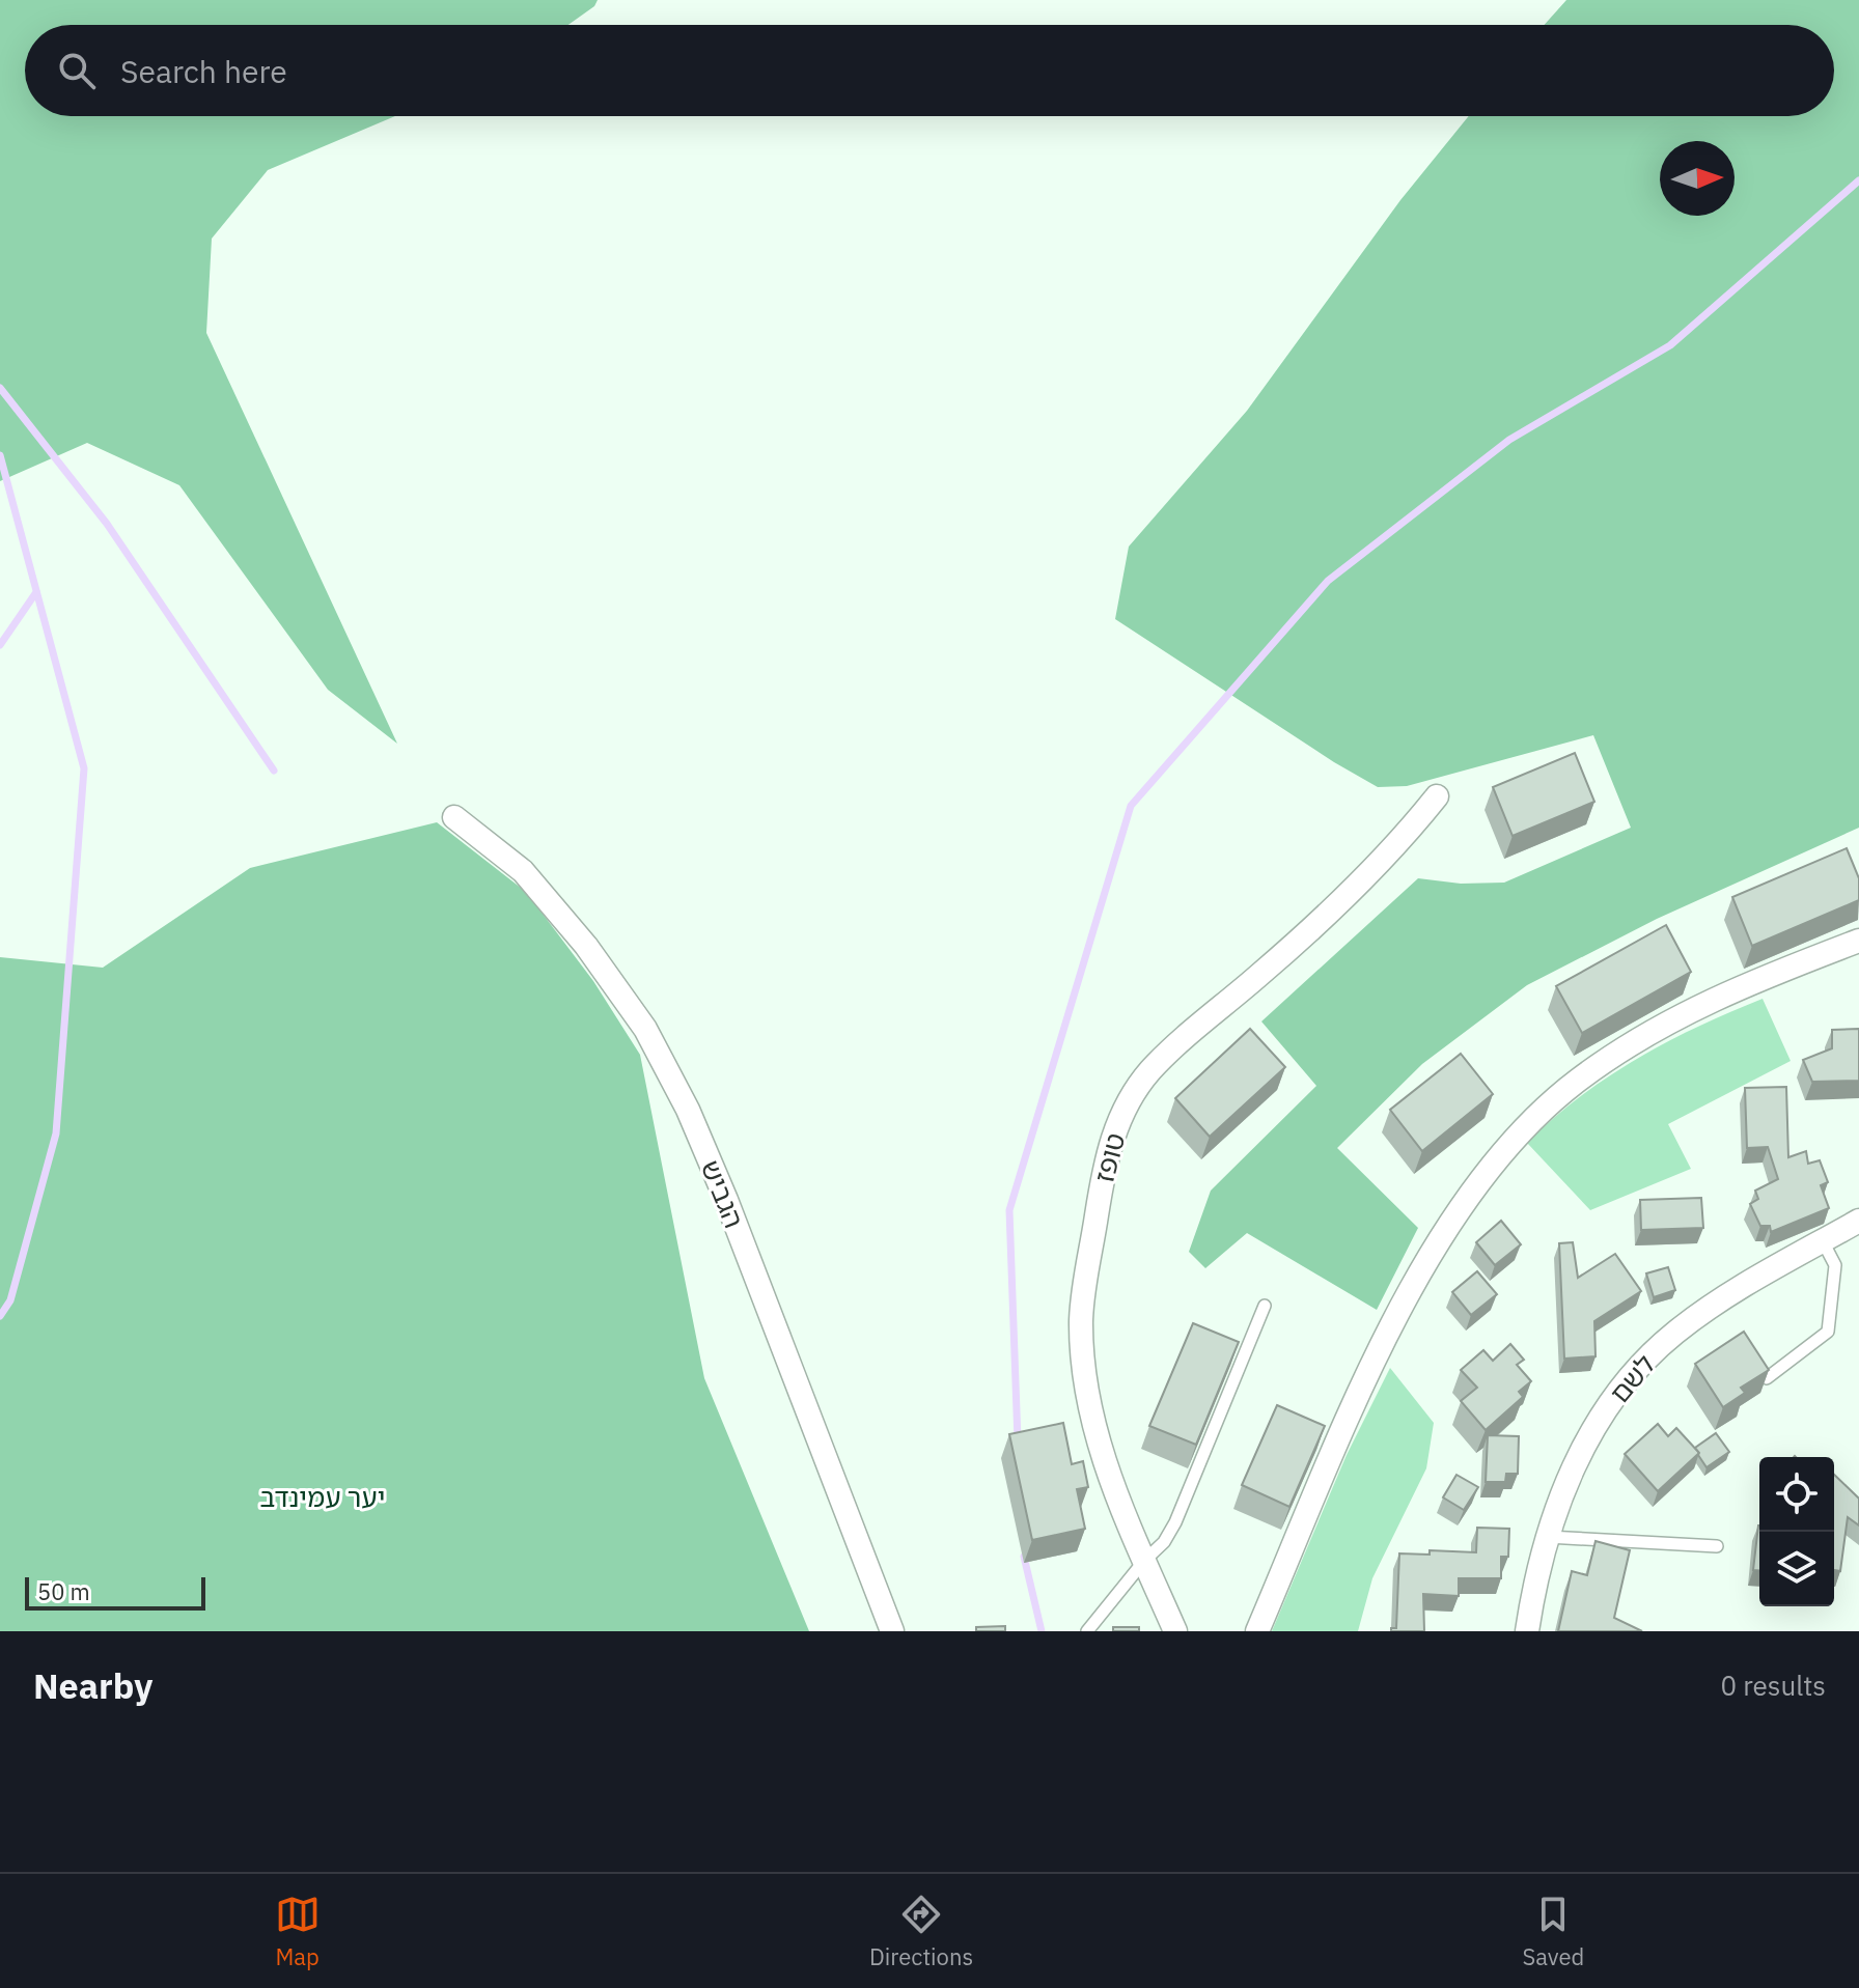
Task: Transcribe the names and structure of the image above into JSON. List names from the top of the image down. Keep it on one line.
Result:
{"streets":{"street":["טופז","הגביש","לשם"]},"parks":["יער עמינדב"],"scale_bar":"50 m","north":"right","page":{"search":"Search here","scale":"50 m","heading":["Nearby","0 results"],"nav":["Map","Directions","Saved"]}}
